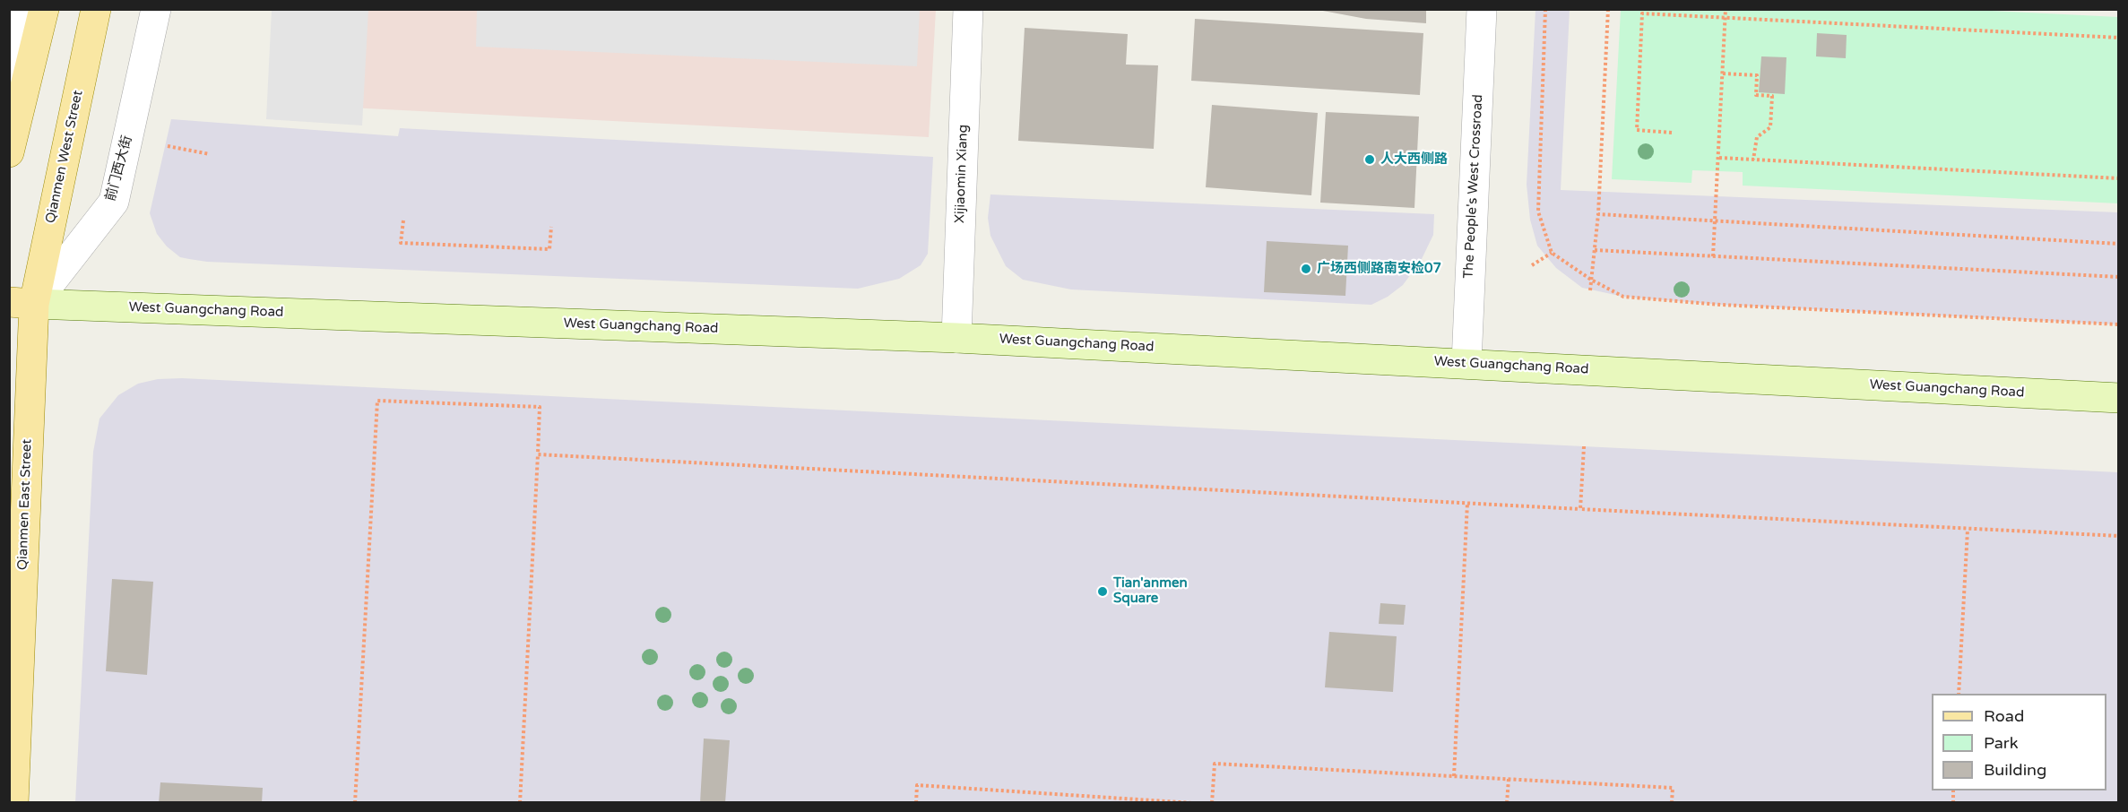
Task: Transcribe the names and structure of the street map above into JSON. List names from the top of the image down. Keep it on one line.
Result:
{"streets":{"main road":["Qianmen West Street","West Guangchang Road","Qianmen East Street"],"street":["前门西大街","Xijiaomin Xiang","The People's West Crossroad"]},"crossings":[["Qianmen West Street","前门西大街"],["Qianmen West Street","West Guangchang Road"],["Qianmen West Street","Qianmen East Street"],["前门西大街","West Guangchang Road"],["前门西大街","Qianmen East Street"],["Xijiaomin Xiang","West Guangchang Road"],["The People's West Crossroad","West Guangchang Road"],["West Guangchang Road","Qianmen East Street"]],"places":["人大西侧路","广场西侧路南安检07","Tian'anmen Square"],"legend":["Road","Park","Building"]}
